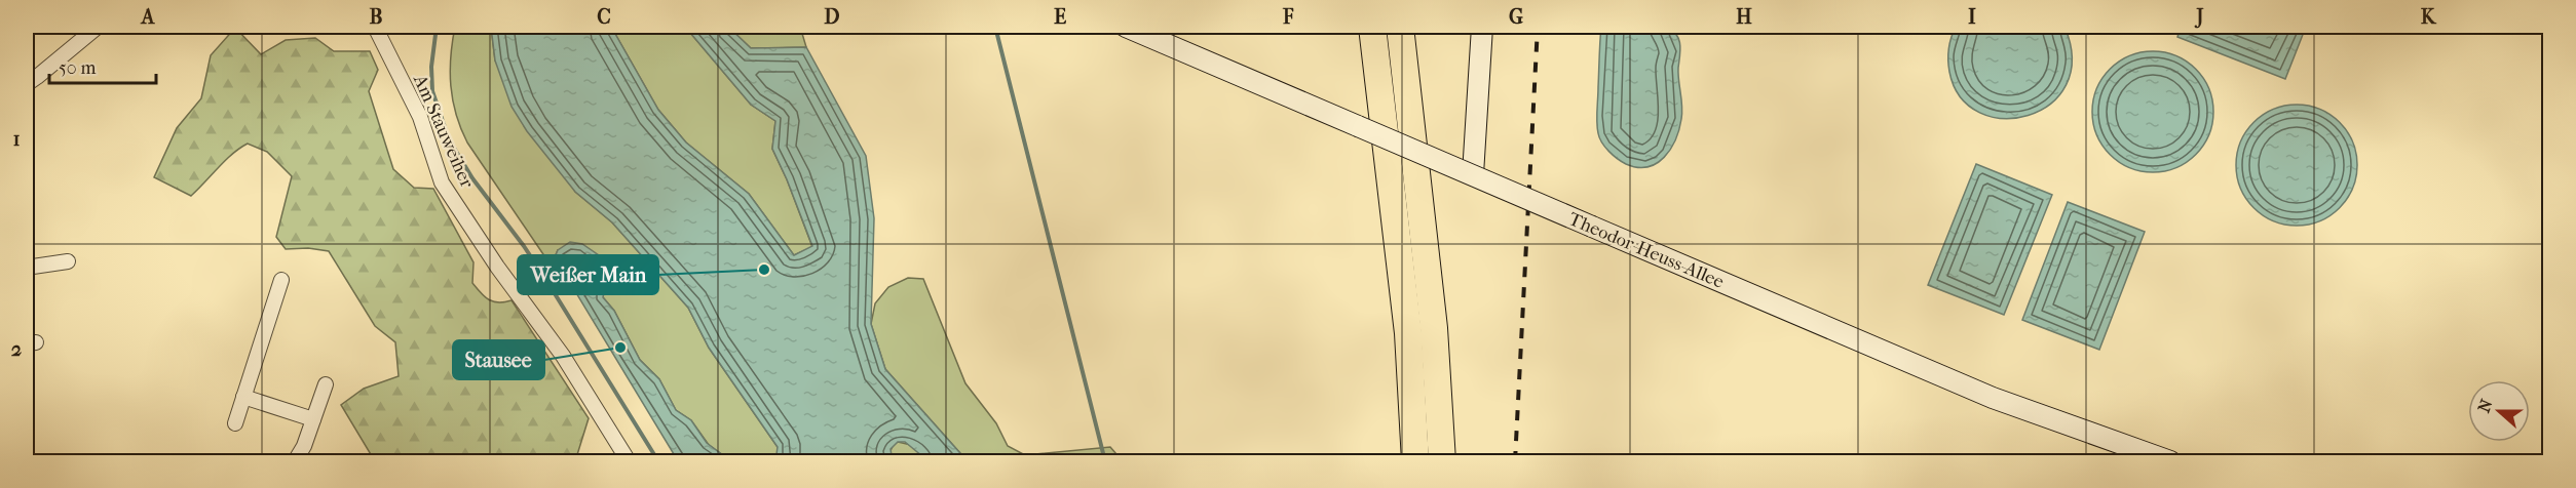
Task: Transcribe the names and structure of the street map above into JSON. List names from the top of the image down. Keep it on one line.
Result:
{"streets":{"main road":["Theodor-Heuss-Allee"],"street":["Am Stauweiher"]},"places":["Weißer Main","Stausee"],"scale_bar":"50 m","north":"left","grid":{"columns":["A","B","C","D","E","F","G","H","I","J","K"],"rows":["1","2"]}}
